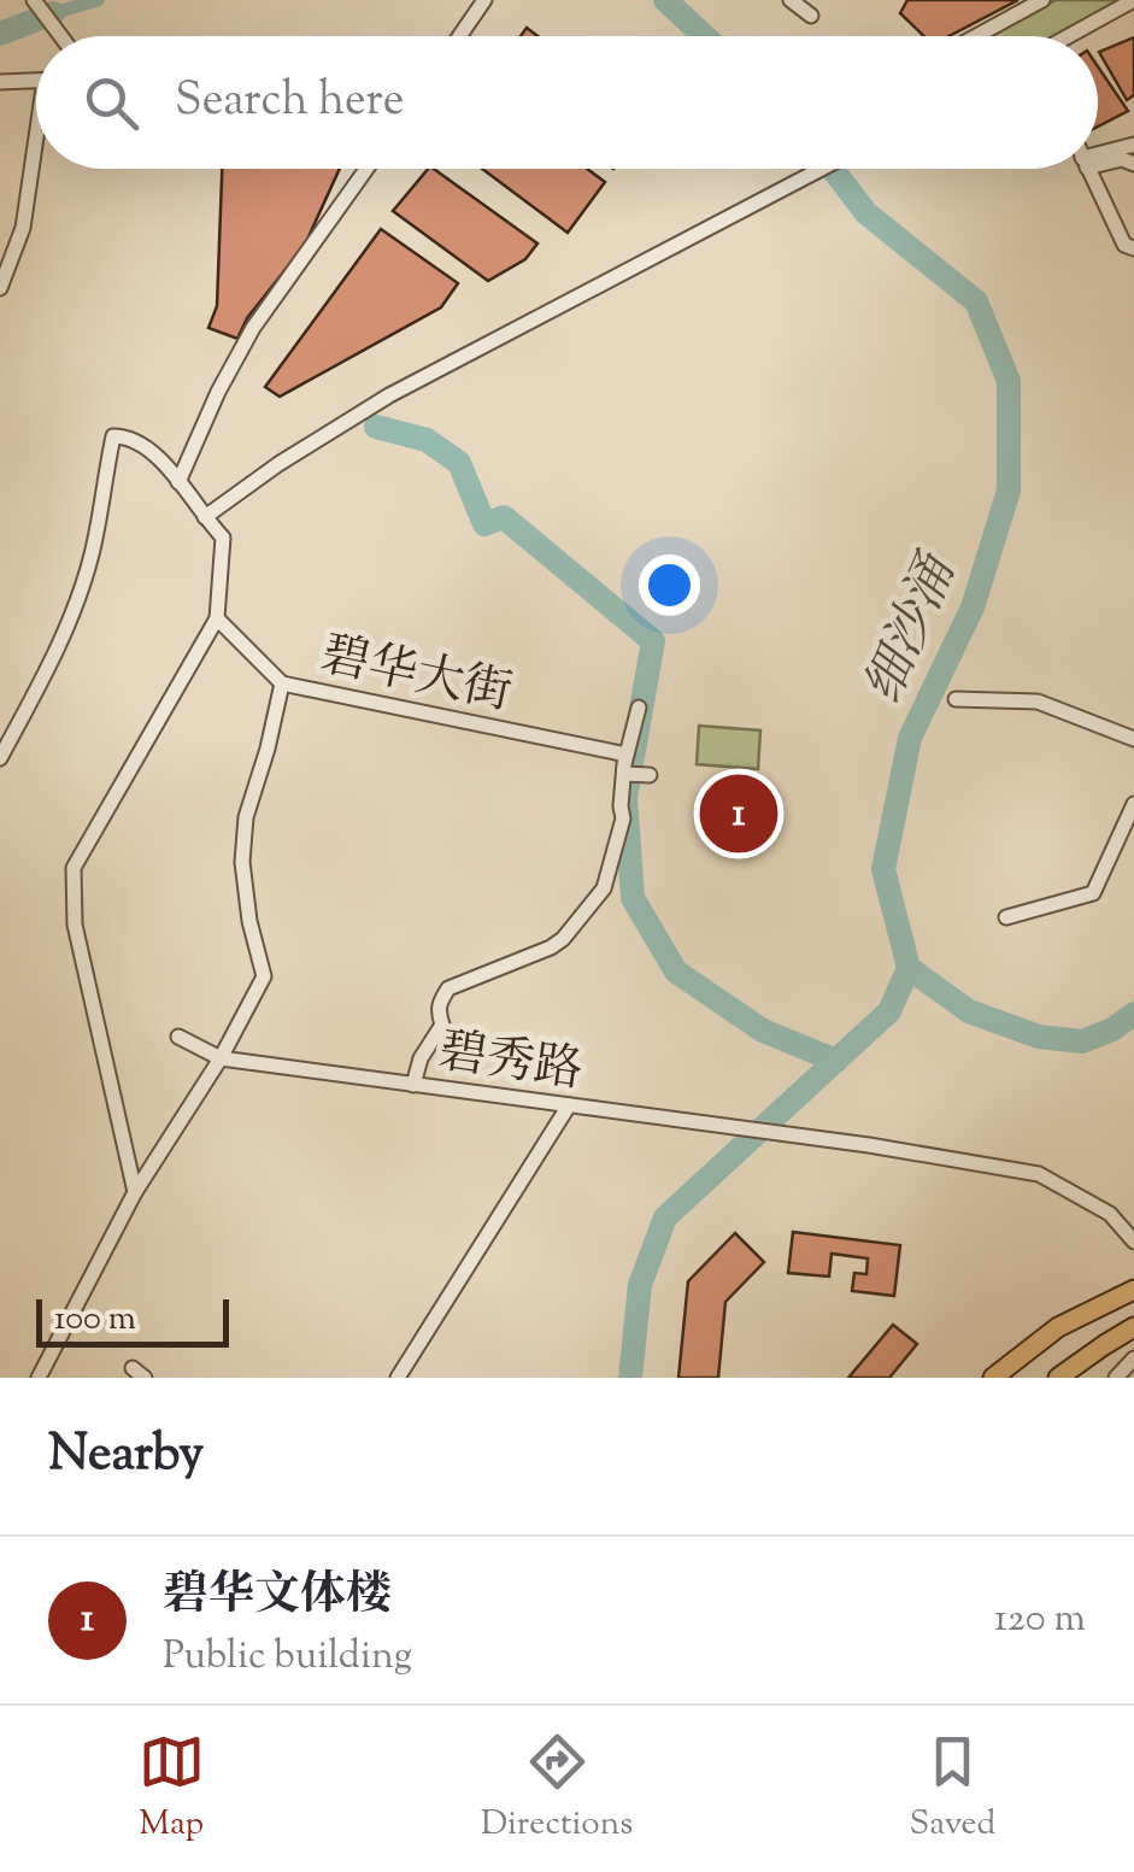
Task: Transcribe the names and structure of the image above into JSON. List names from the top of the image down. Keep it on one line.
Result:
{"streets":{"street":["碧华大街","碧秀路"]},"water":["细沙涌"],"scale_bar":"100 m","page":{"search":"Search here","pins":"1","scale":"100 m","heading":"Nearby","list":[{"mark":"1","name":"碧华文体楼","note":"Public building","value":"120 m"}],"nav":["Map","Directions","Saved"]}}
